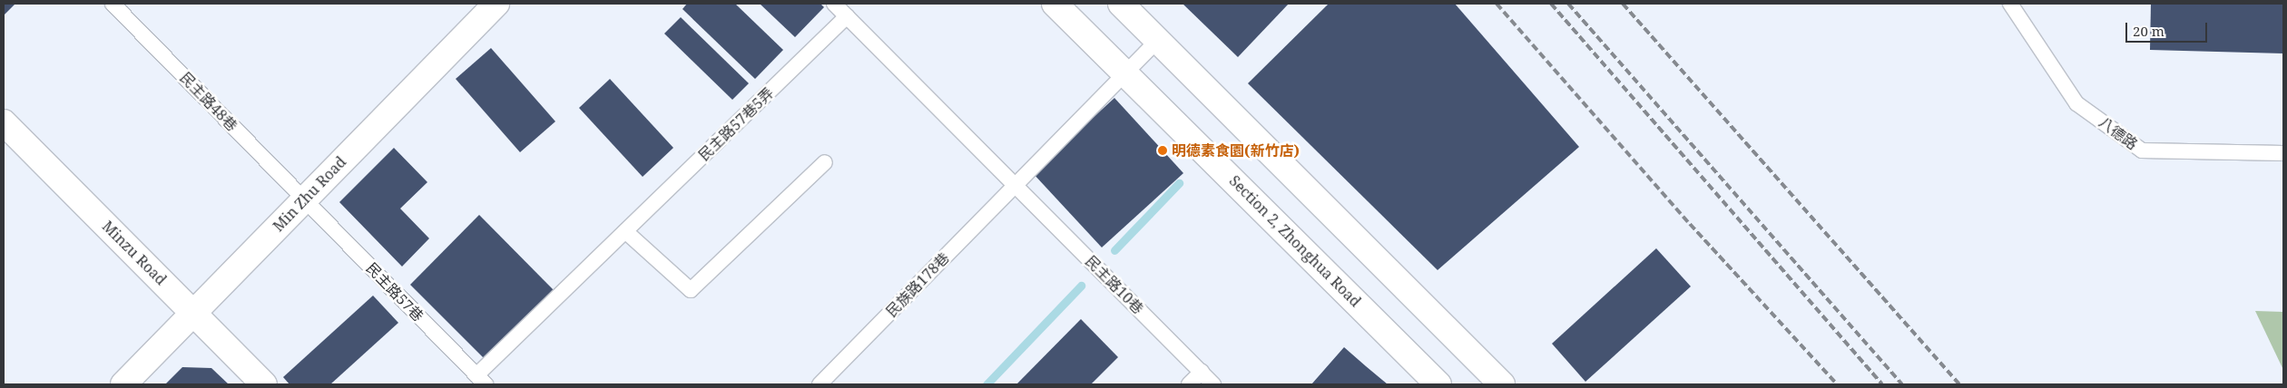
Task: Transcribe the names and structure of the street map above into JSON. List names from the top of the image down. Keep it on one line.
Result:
{"streets":{"street":["Min Zhu Road","Section 2, Zhonghua Road","Minzu Road"],"lane":["民主路48巷","民主路57巷5弄","八德路","民族路178巷","民主路10巷","民主路57巷"]},"crossings":[["民主路48巷","Min Zhu Road"],["民主路48巷","民主路57巷"],["民主路57巷5弄","民主路57巷"],["Min Zhu Road","Minzu Road"],["Min Zhu Road","民主路57巷"],["Section 2, Zhonghua Road","民族路178巷"],["民族路178巷","民主路10巷"]],"places":["明德素食園(新竹店)"],"scale_bar":"20 m"}
